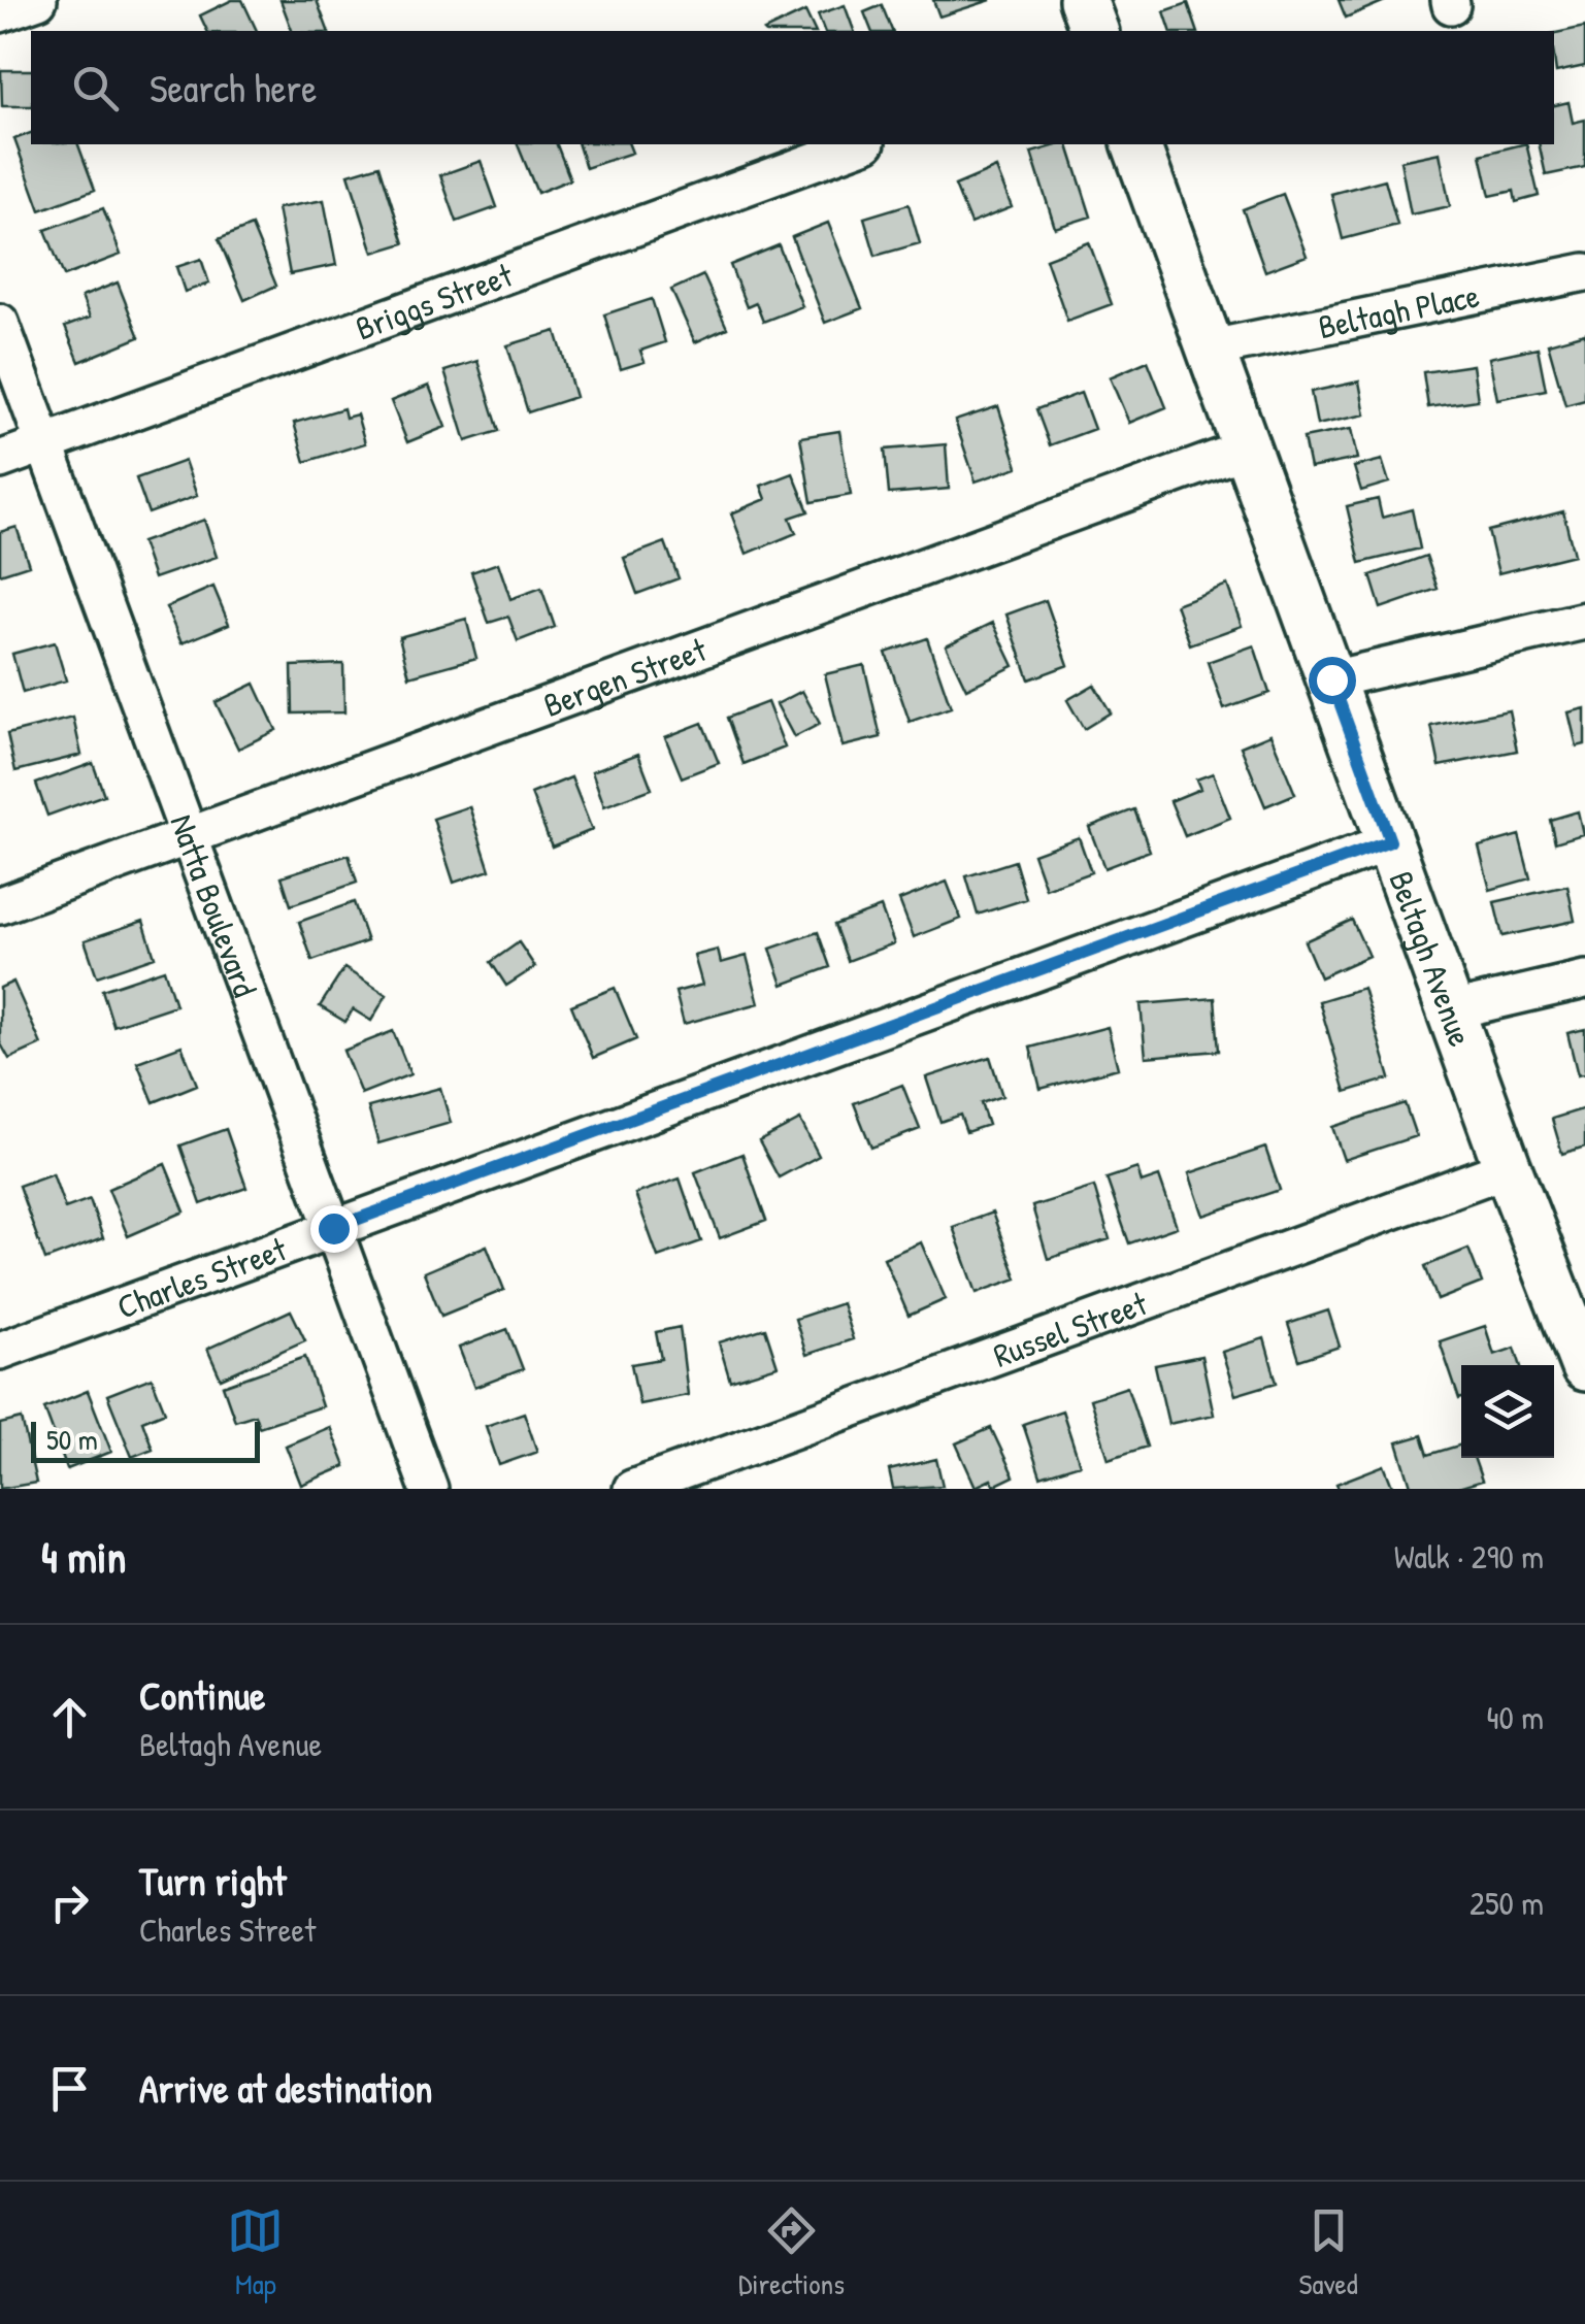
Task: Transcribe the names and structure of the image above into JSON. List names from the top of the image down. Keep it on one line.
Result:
{"streets":{"street":["Briggs Street","Beltagh Place","Bergen Street","Natta Boulevard","Beltagh Avenue","Charles Street","Russel Street"]},"crossings":[["Briggs Street","Natta Boulevard"],["Beltagh Place","Beltagh Avenue"],["Bergen Street","Natta Boulevard"],["Bergen Street","Beltagh Avenue"],["Natta Boulevard","Charles Street"],["Beltagh Avenue","Charles Street"],["Beltagh Avenue","Russel Street"]],"scale_bar":"50 m","page":{"search":"Search here","scale":"50 m","heading":["4 min","Walk · 290 m"],"list":[["Continue","Beltagh Avenue","40 m"],["Turn right","Charles Street","250 m"],"Arrive at destination"],"nav":["Map","Directions","Saved"]}}
